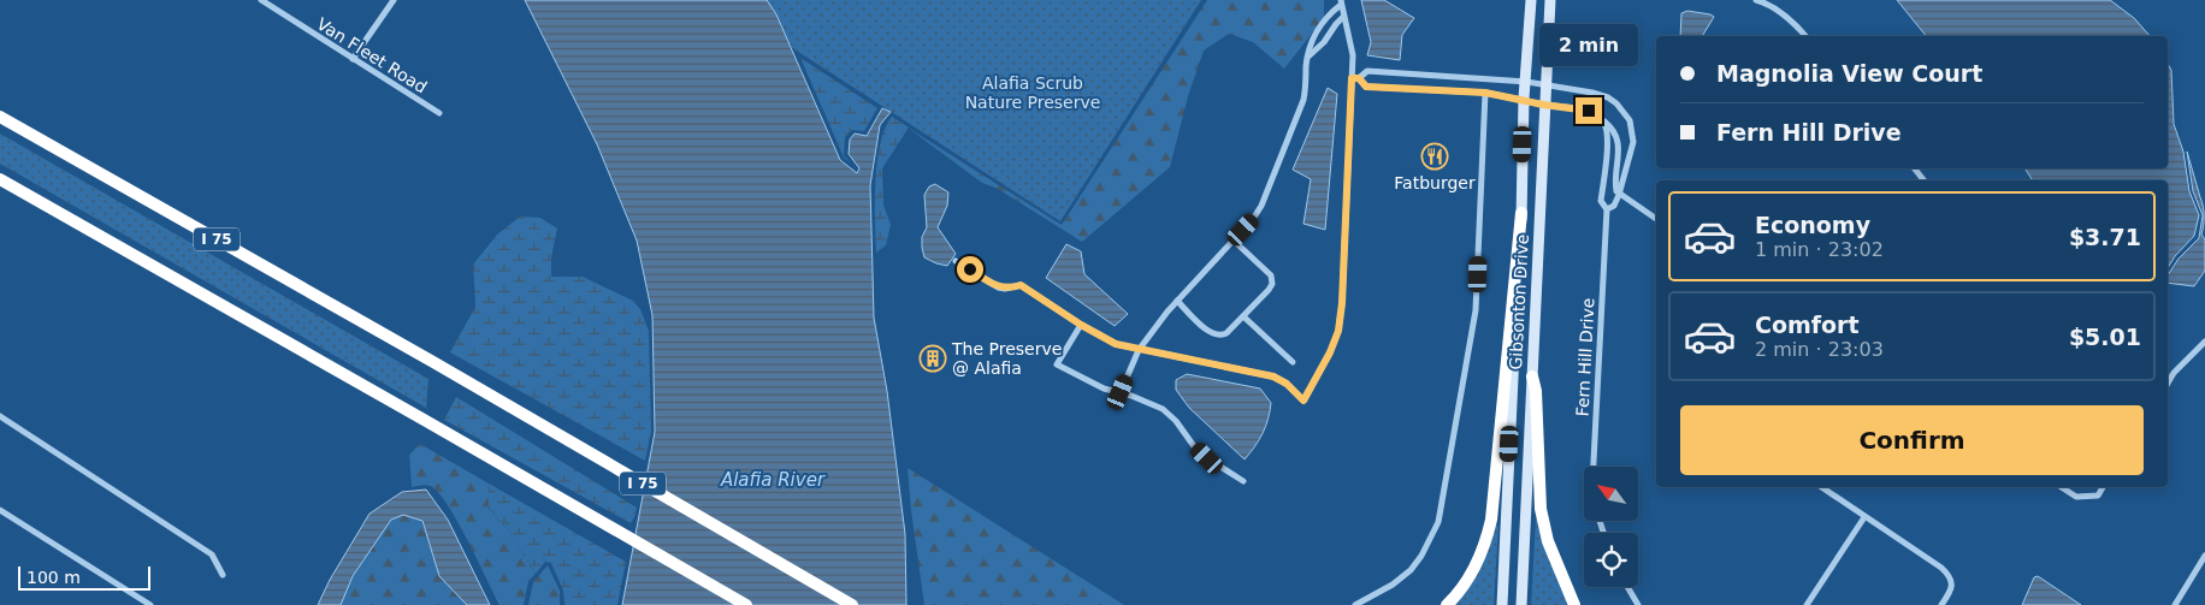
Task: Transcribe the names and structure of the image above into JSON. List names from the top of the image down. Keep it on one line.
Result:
{"streets":{"highway":["I 75"],"main road":["Gibsonton Drive"],"street":["Van Fleet Road","Fern Hill Drive"]},"water":["Alafia River"],"parks":["Alafia Scrub Nature Preserve"],"places":{"restaurant":["Fatburger"],"building":["The Preserve @ Alafia"]},"scale_bar":"100 m","north":"top left","page":{"bubble":"2 min","banner":["Magnolia View Court","Fern Hill Drive"],"list":[{"name":"Economy","note":"1 min · 23:02","value":"$3.71"},{"name":"Comfort","note":"2 min · 23:03","value":"$5.01"}],"buttons":"Confirm","scale":"100 m"}}
